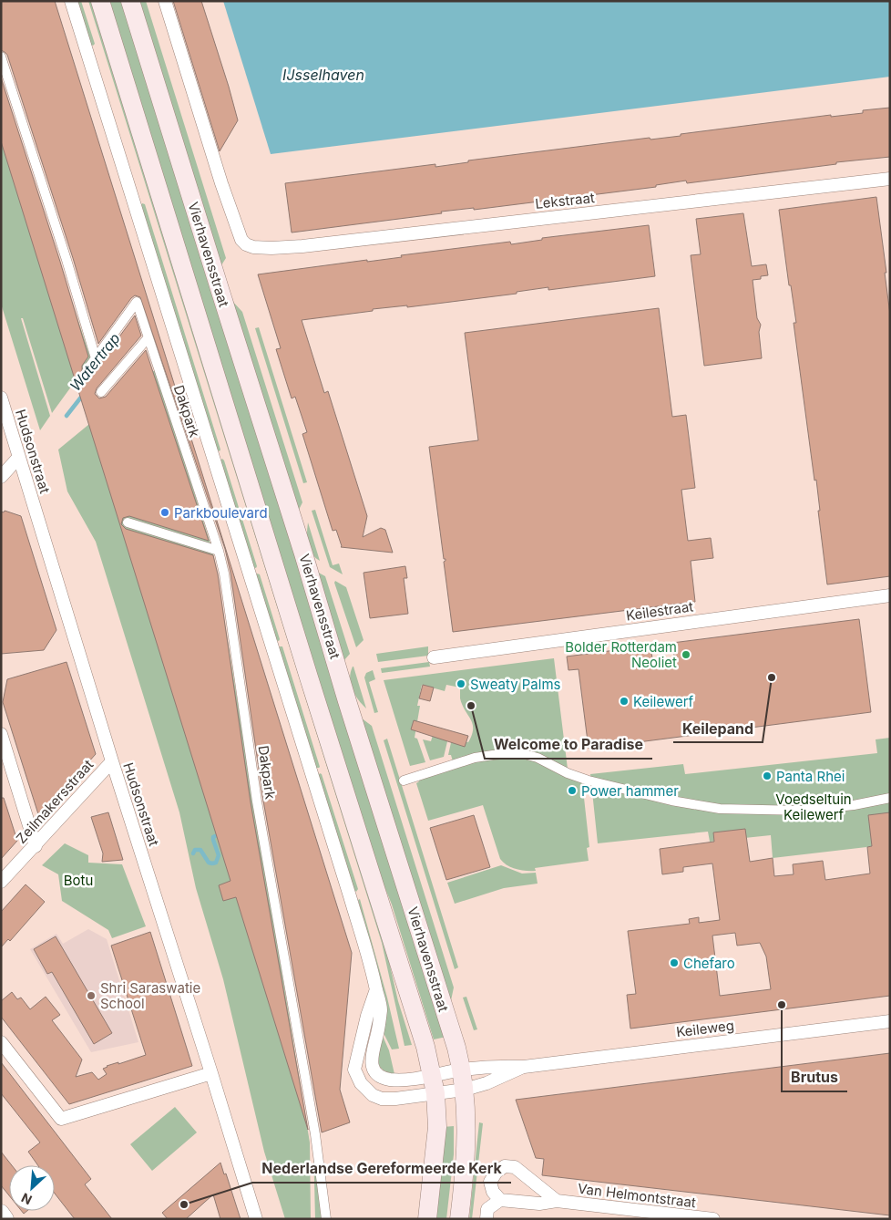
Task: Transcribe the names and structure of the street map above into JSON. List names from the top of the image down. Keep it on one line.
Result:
{"streets":{"main road":["Vierhavensstraat"],"street":["Lekstraat","Dakpark","Hudsonstraat","Keilestraat","Zeilmakersstraat","Keileweg","Van Helmontstraat"]},"crossings":[["Vierhavensstraat","Keileweg"],["Hudsonstraat","Zeilmakersstraat"]],"water":["IJsselhaven","Watertrap"],"parks":["Voedseltuin Keilewerf","Botu"],"places":["Parkboulevard","Bolder Rotterdam Neoliet","Keilepand","Sweaty Palms","Keilewerf","Welcome to Paradise","Panta Rhei","Power hammer","Chefaro","Shri Saraswatie School","Brutus","Nederlandse Gereformeerde Kerk"],"north":"bottom left"}
